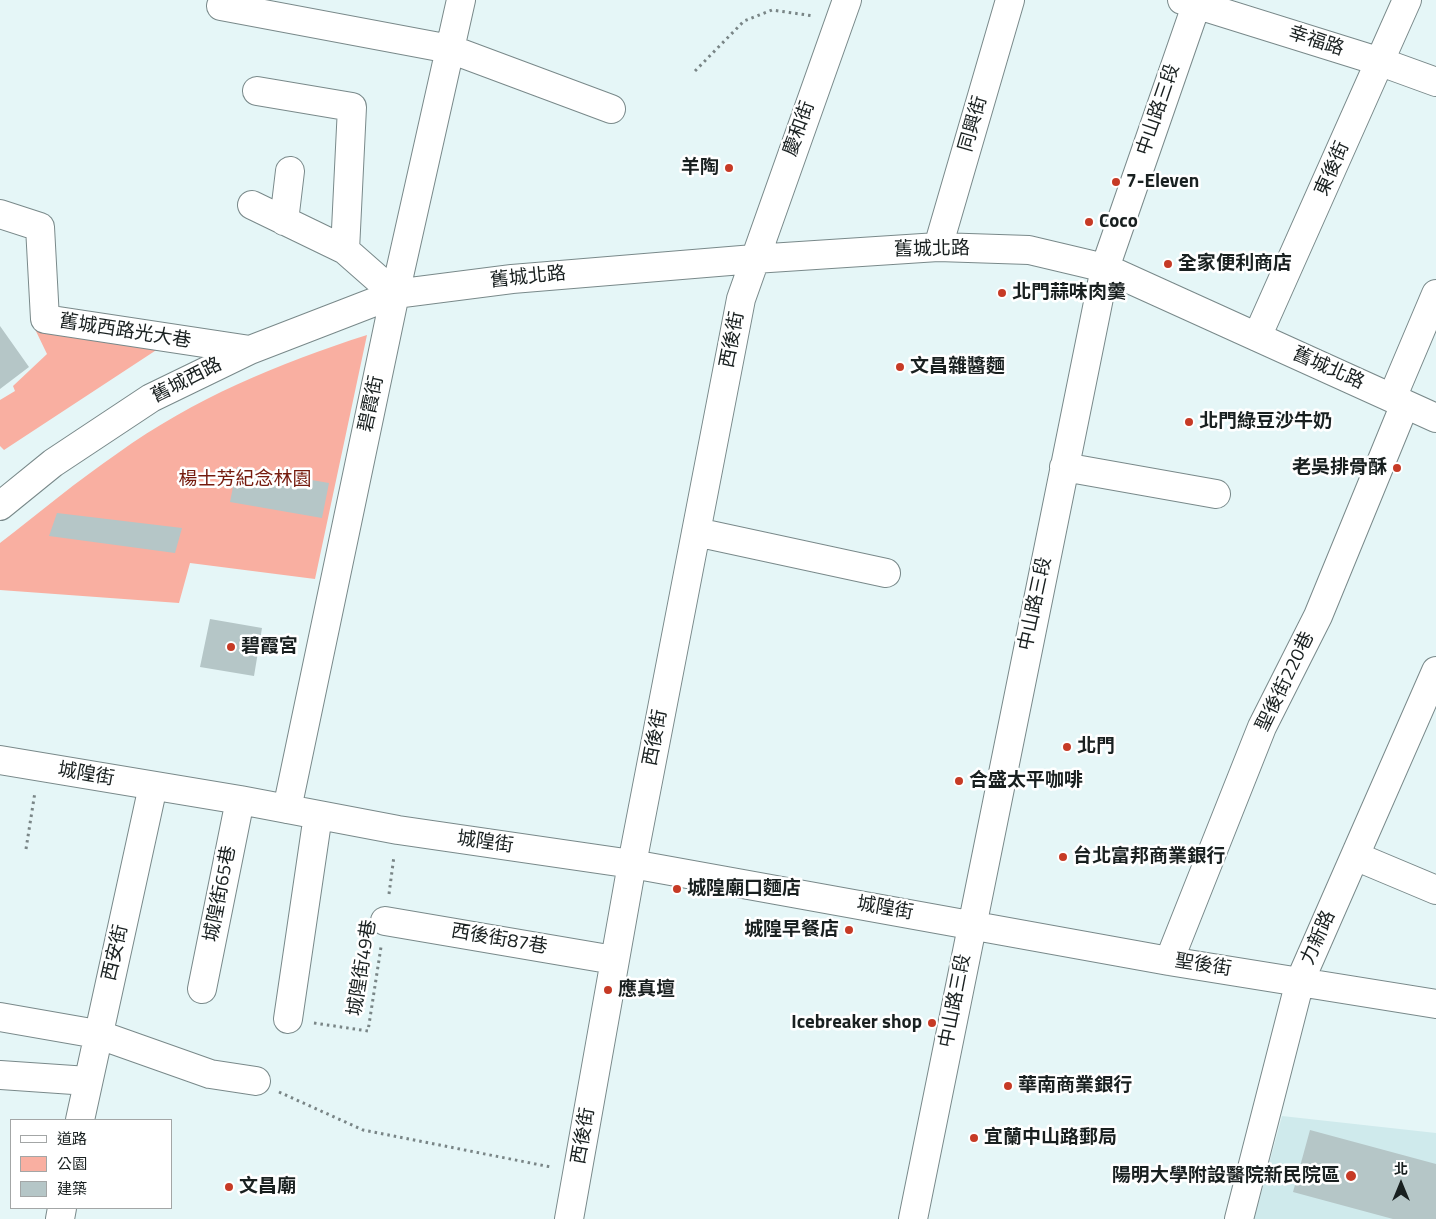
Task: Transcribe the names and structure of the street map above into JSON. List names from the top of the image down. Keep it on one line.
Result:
{"streets":{"street":["幸福路","中山路三段","同興街","慶和街","東後街","舊城北路","舊城西路光大巷","西後街","舊城西路","碧霞街","聖後街220巷","城隍街","城隍街65巷","力新路","西後街87巷","西安街","聖後街"],"path":["城隍街49巷"]},"crossings":[["幸福路","中山路三段"],["幸福路","東後街"],["中山路三段","舊城北路"],["中山路三段","城隍街"],["中山路三段","聖後街"],["同興街","舊城北路"],["慶和街","舊城北路"],["慶和街","西後街"],["東後街","舊城北路"],["舊城北路","西後街"],["舊城北路","舊城西路"],["舊城北路","碧霞街"],["舊城北路","聖後街220巷"],["舊城西路光大巷","舊城西路"],["西後街","城隍街"],["西後街","西後街87巷"],["舊城西路","碧霞街"],["碧霞街","城隍街"],["聖後街220巷","聖後街"],["城隍街","城隍街65巷"],["城隍街","西安街"],["城隍街","聖後街"],["城隍街","城隍街49巷"],["力新路","聖後街"],["西後街87巷","城隍街49巷"]],"parks":["楊士芳紀念林園"],"places":["羊陶","7-Eleven","Coco","全家便利商店","北門蒜味肉羹","文昌雜醬麵","北門綠豆沙牛奶","老吳排骨酥","碧霞宮","北門","合盛太平咖啡","台北富邦商業銀行","城隍廟口麵店","城隍早餐店","應真壇","Icebreaker shop","華南商業銀行","宜蘭中山路郵局","陽明大學附設醫院新民院區","文昌廟"],"legend":["道路","公園","建築"],"north":"top"}
